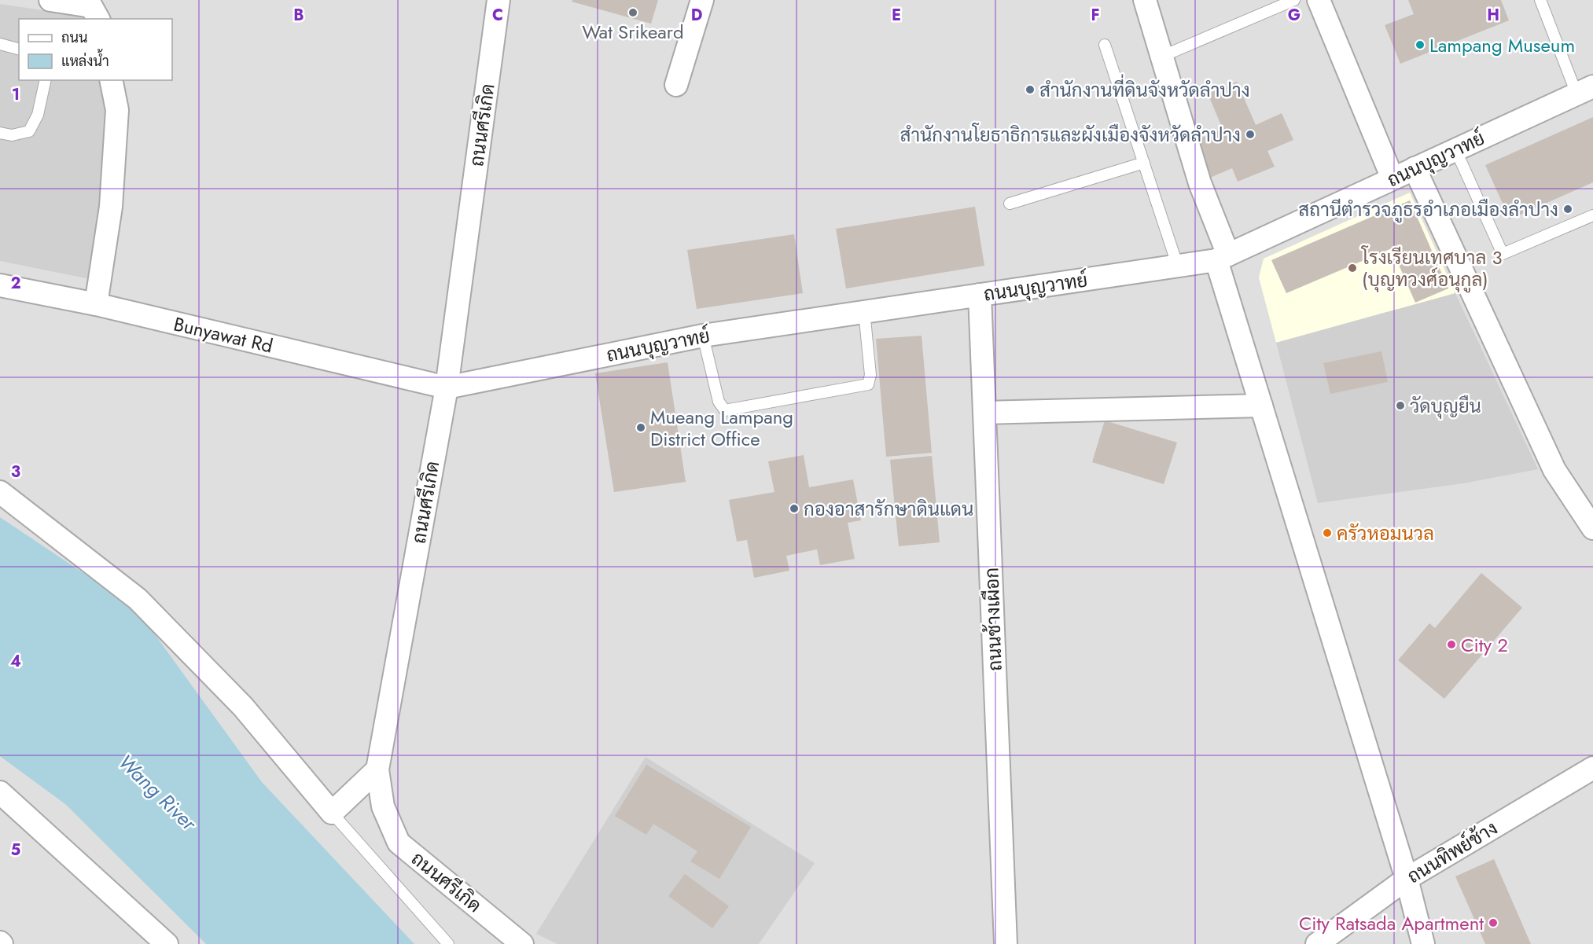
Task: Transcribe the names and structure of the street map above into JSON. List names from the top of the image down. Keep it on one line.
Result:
{"streets":{"street":["ถนนศรีเกิด","ถนนบุญวาทย์","Bunyawat Rd","ถนนช้างเผือก","ถนนทิพย์ช้าง"]},"crossings":[["ถนนศรีเกิด","ถนนบุญวาทย์"],["ถนนศรีเกิด","Bunyawat Rd"],["ถนนบุญวาทย์","Bunyawat Rd"],["ถนนบุญวาทย์","ถนนช้างเผือก"]],"water":["Wang River"],"places":["Wat Srikeard","Lampang Museum","สำนักงานที่ดินจังหวัดลำปาง","สำนักงานโยธาธิการและผังเมืองจังหวัดลำปาง","สถานีตำรวจภูธรอำเภอเมืองลำปาง","โรงเรียนเทศบาล 3 (บุญทวงศ์อนุกูล)","วัดบุญยืน","Mueang Lampang District Office","กองอาสารักษาดินแดน","ครัวหอมนวล","City 2","City Ratsada Apartment"],"legend":["ถนน","แหล่งน้ำ"],"grid":{"columns":["B","C","D","E","F","G","H"],"rows":["1","2","3","4","5"]}}
